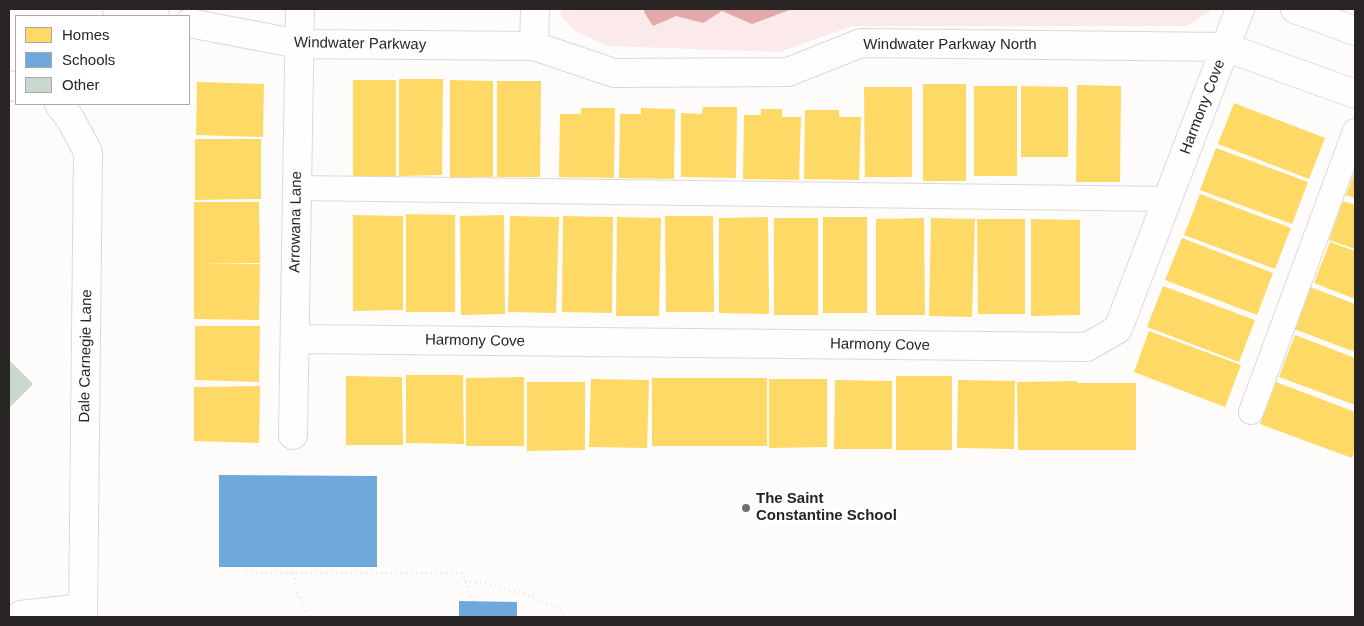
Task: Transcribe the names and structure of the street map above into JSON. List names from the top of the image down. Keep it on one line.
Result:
{"streets":{"street":["Windwater Parkway","Windwater Parkway North","Harmony Cove","Arrowana Lane","Dale Carnegie Lane"]},"crossings":[["Windwater Parkway","Windwater Parkway North"],["Windwater Parkway","Arrowana Lane"],["Windwater Parkway North","Harmony Cove"],["Harmony Cove","Arrowana Lane"]],"places":["The Saint Constantine School"],"legend":["Homes","Schools","Other"]}
